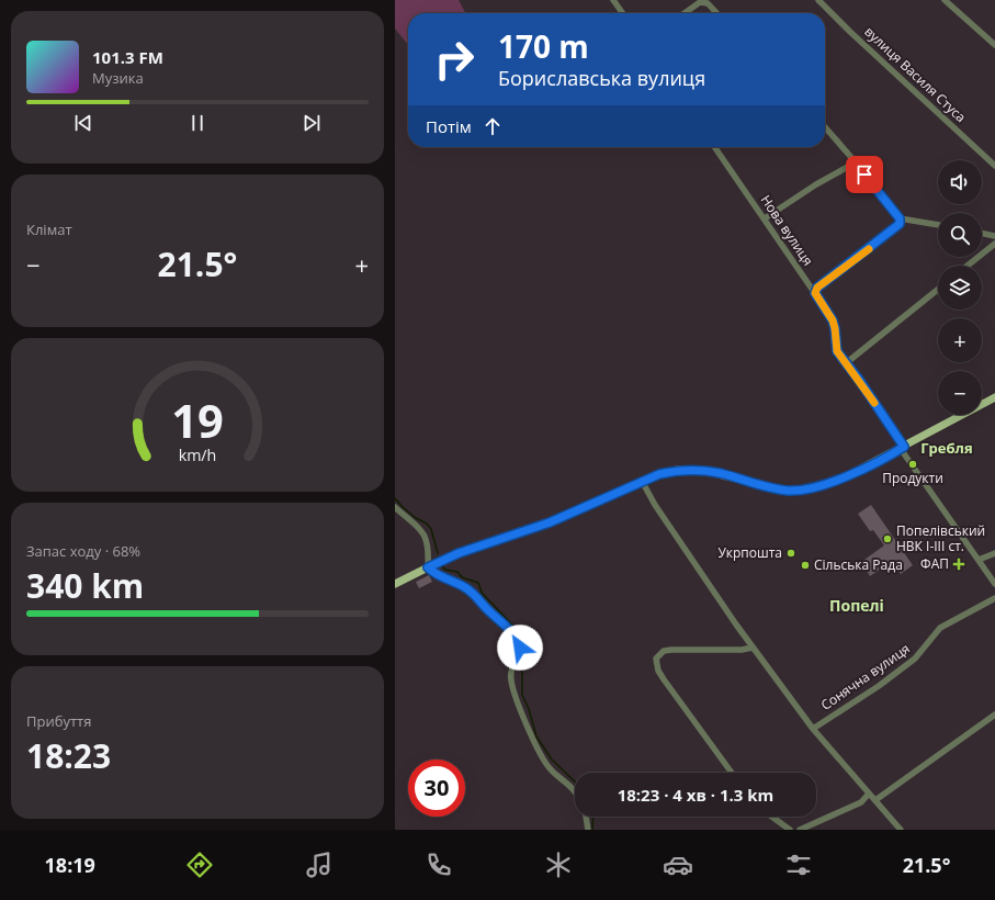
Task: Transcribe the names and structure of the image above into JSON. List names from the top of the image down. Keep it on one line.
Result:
{"streets":{"street":["вулиця Василя Стуса","Нова вулиця","Сонячна вулиця"]},"districts":["Гребля","Попелі"],"places":{"other":["Продукти","Попелівський НВК І-ІІІ ст.","Укрпошта","Сільська Рада"],"health":["ФАП"]},"page":{"turn":["170 m","Бориславська вулиця"],"song":["101.3 FM","Музика"],"then":"Потім","map_buttons":["+","−"],"tile":["Клімат",["Запас ходу · 68%","340 km"],["Прибуття","18:23"]],"heat":["−","21.5°","+"],"limit":"30","trip":"18:23 · 4 хв · 1.3 km","tabs":["18:19","21.5°"],"gauge":["19","km/h"]}}
